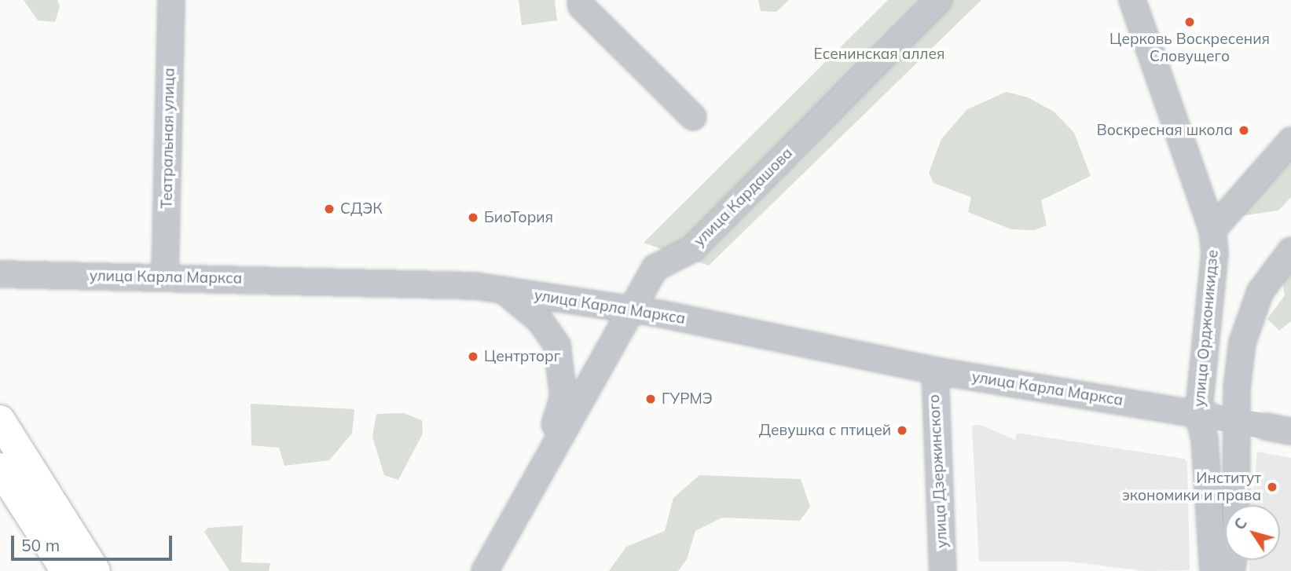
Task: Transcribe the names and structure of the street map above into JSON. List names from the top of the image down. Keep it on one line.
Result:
{"streets":{"street":["Театральная улица","улица Кардашова","улица Карла Маркса","улица Орджоникидзе","улица Дзержинского"]},"crossings":[["Театральная улица","улица Карла Маркса"],["улица Кардашова","улица Карла Маркса"],["улица Карла Маркса","улица Орджоникидзе"],["улица Карла Маркса","улица Дзержинского"]],"parks":["Есенинская аллея"],"places":["Церковь Воскресения Словущего","Воскресная школа","СДЭК","БиоТория","Центрторг","ГУРМЭ","Девушка с птицей","Институт экономики и права"],"scale_bar":"50 m","north":"top left"}
